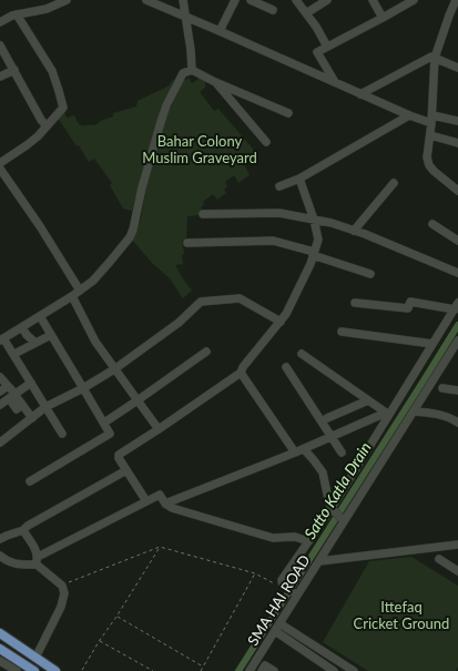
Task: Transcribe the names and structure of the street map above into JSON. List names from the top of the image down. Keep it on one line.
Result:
{"streets":{"street":["SMA HAI ROAD"]},"water":["Satto Katla Drain"],"parks":["Bahar Colony Muslim Graveyard","Ittefaq Cricket Ground"]}
